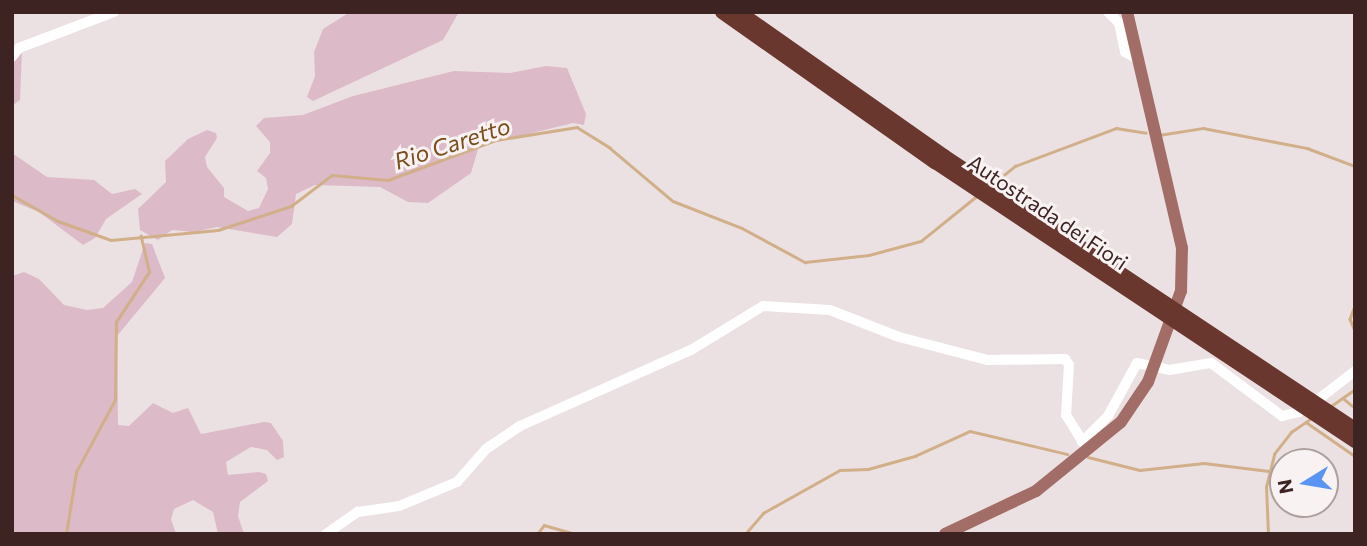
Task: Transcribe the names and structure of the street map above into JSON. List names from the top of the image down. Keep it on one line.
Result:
{"streets":{"highway":["Autostrada dei Fiori"]},"water":["Rio Caretto"],"north":"left"}
